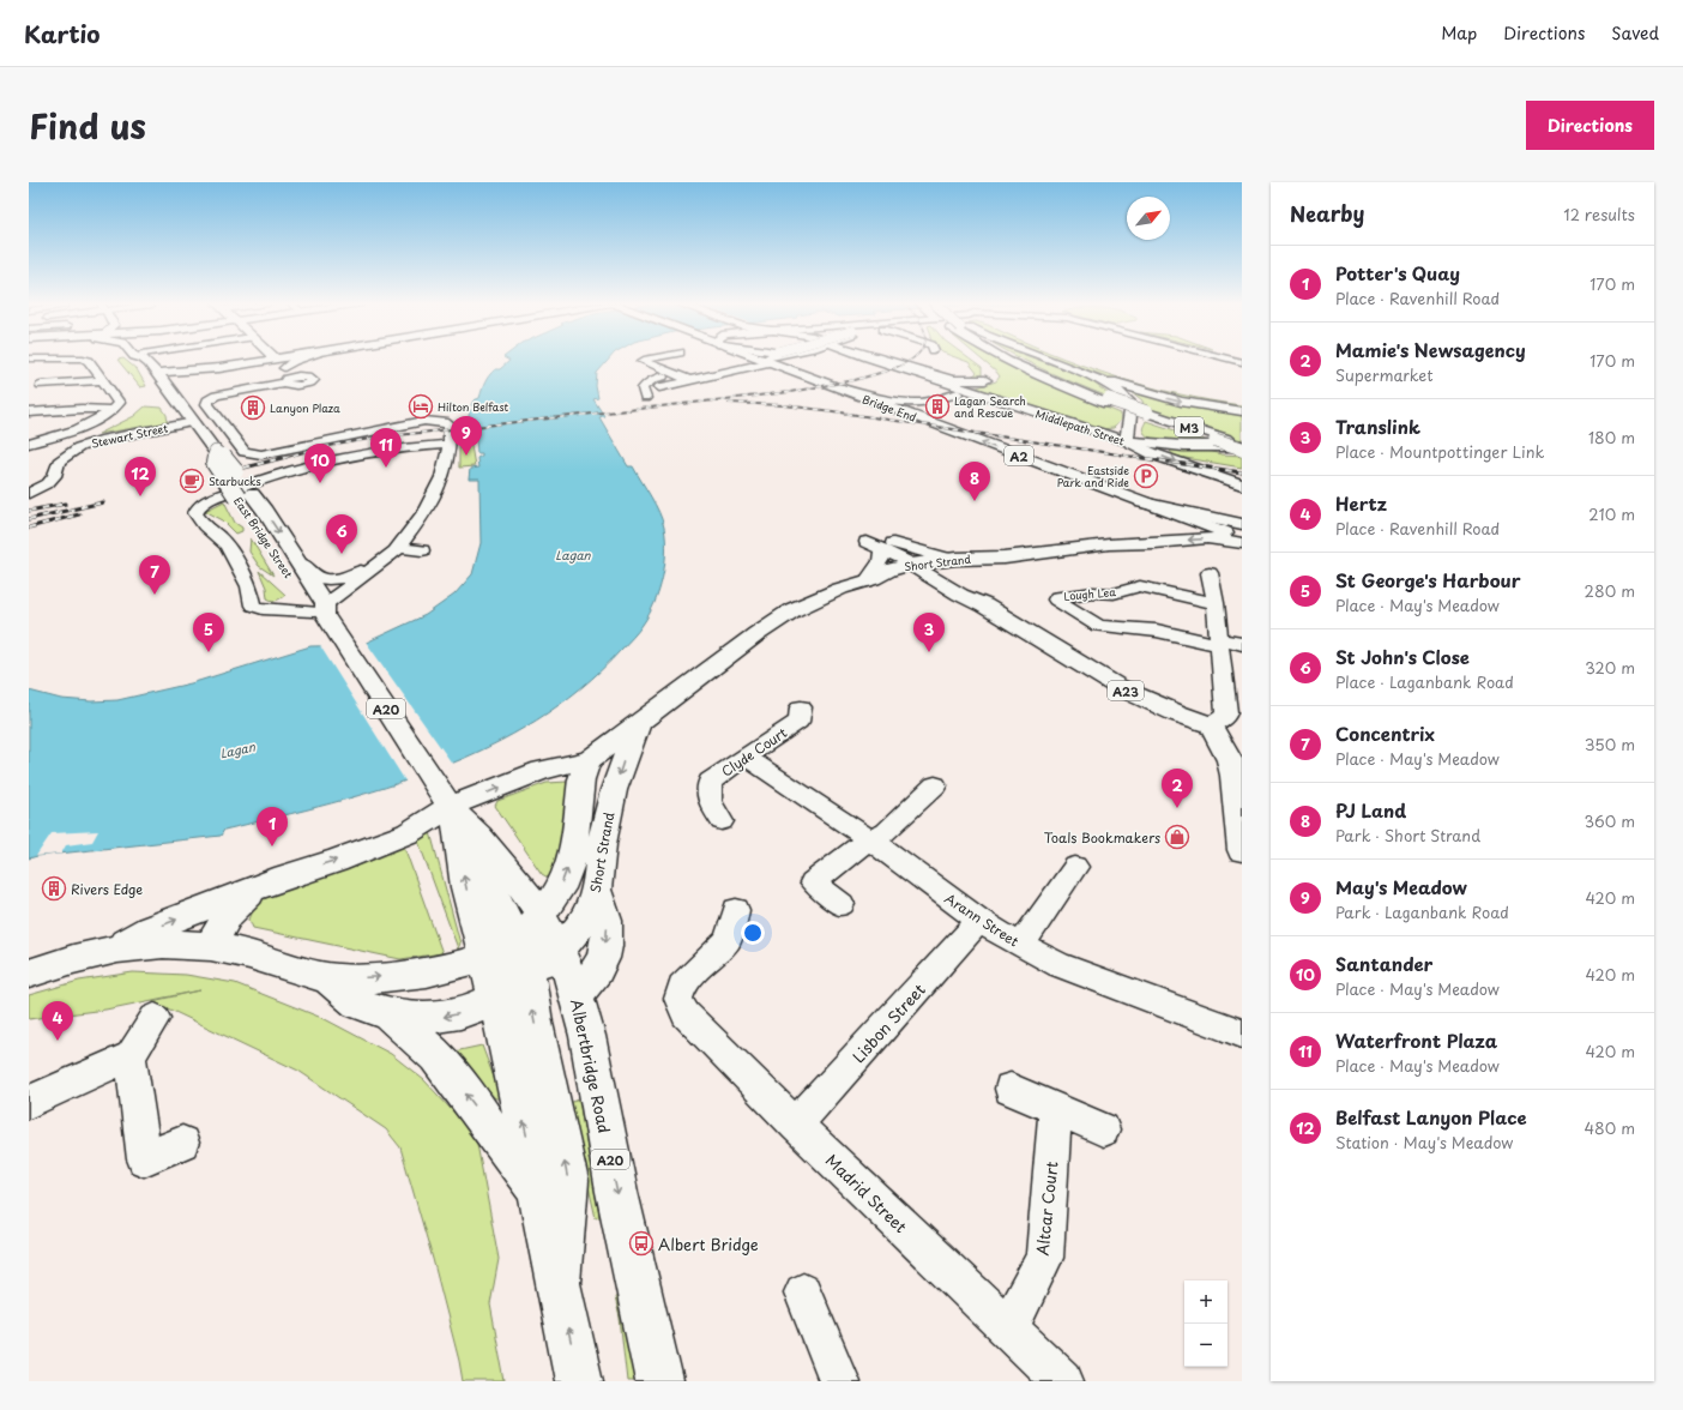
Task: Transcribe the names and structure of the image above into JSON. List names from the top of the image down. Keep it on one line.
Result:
{"streets":{"main road":["Bridge End","Middlepath Street","M3","A2","East Bridge Street","Short Strand","A23","A20","Albertbridge Road"],"street":["Stewart Street","Lough Lea","Clyde Court","Arann Street","Lisbon Street","Madrid Street","Altcar Court"]},"crossings":[["Bridge End","Short Strand"],["Stewart Street","East Bridge Street"],["East Bridge Street","Albertbridge Road"],["Short Strand","A23"],["Short Strand","Albertbridge Road"],["Clyde Court","Arann Street"],["Arann Street","Lisbon Street"],["Lisbon Street","Madrid Street"],["Madrid Street","Altcar Court"]],"water":["Lagan"],"places":{"hotel":["Hilton Belfast"],"building":["Lagan Search and Rescue","Lanyon Plaza","Rivers Edge"],"parking":["Eastside Park and Ride"],"cafe":["Starbucks"],"shop":["Toals Bookmakers"],"bus stop":["Albert Bridge"]},"north":"top right","page":{"header":"Kartio","nav":["Map","Directions","Saved"],"title":"Find us","buttons":"Directions","heading":["Nearby","12 results"],"list":[{"mark":"1","name":"Potter's Quay","note":"Place · Ravenhill Road","value":"170 m"},{"mark":"2","name":"Mamie's Newsagency","note":"Supermarket","value":"170 m"},{"mark":"3","name":"Translink","note":"Place · Mountpottinger Link","value":"180 m"},{"mark":"4","name":"Hertz","note":"Place · Ravenhill Road","value":"210 m"},{"mark":"5","name":"St George's Harbour","note":"Place · May's Meadow","value":"280 m"},{"mark":"6","name":"St John's Close","note":"Place · Laganbank Road","value":"320 m"},{"mark":"7","name":"Concentrix","note":"Place · May's Meadow","value":"350 m"},{"mark":"8","name":"PJ Land","note":"Park · Short Strand","value":"360 m"},{"mark":"9","name":"May's Meadow","note":"Park · Laganbank Road","value":"420 m"},{"mark":"10","name":"Santander","note":"Place · May's Meadow","value":"420 m"},{"mark":"11","name":"Waterfront Plaza","note":"Place · May's Meadow","value":"420 m"},{"mark":"12","name":"Belfast Lanyon Place","note":"Station · May's Meadow","value":"480 m"}],"pins":["9","11","10","12","8","6","7","3","5","2","1","4"],"map_buttons":["+","−"]}}
